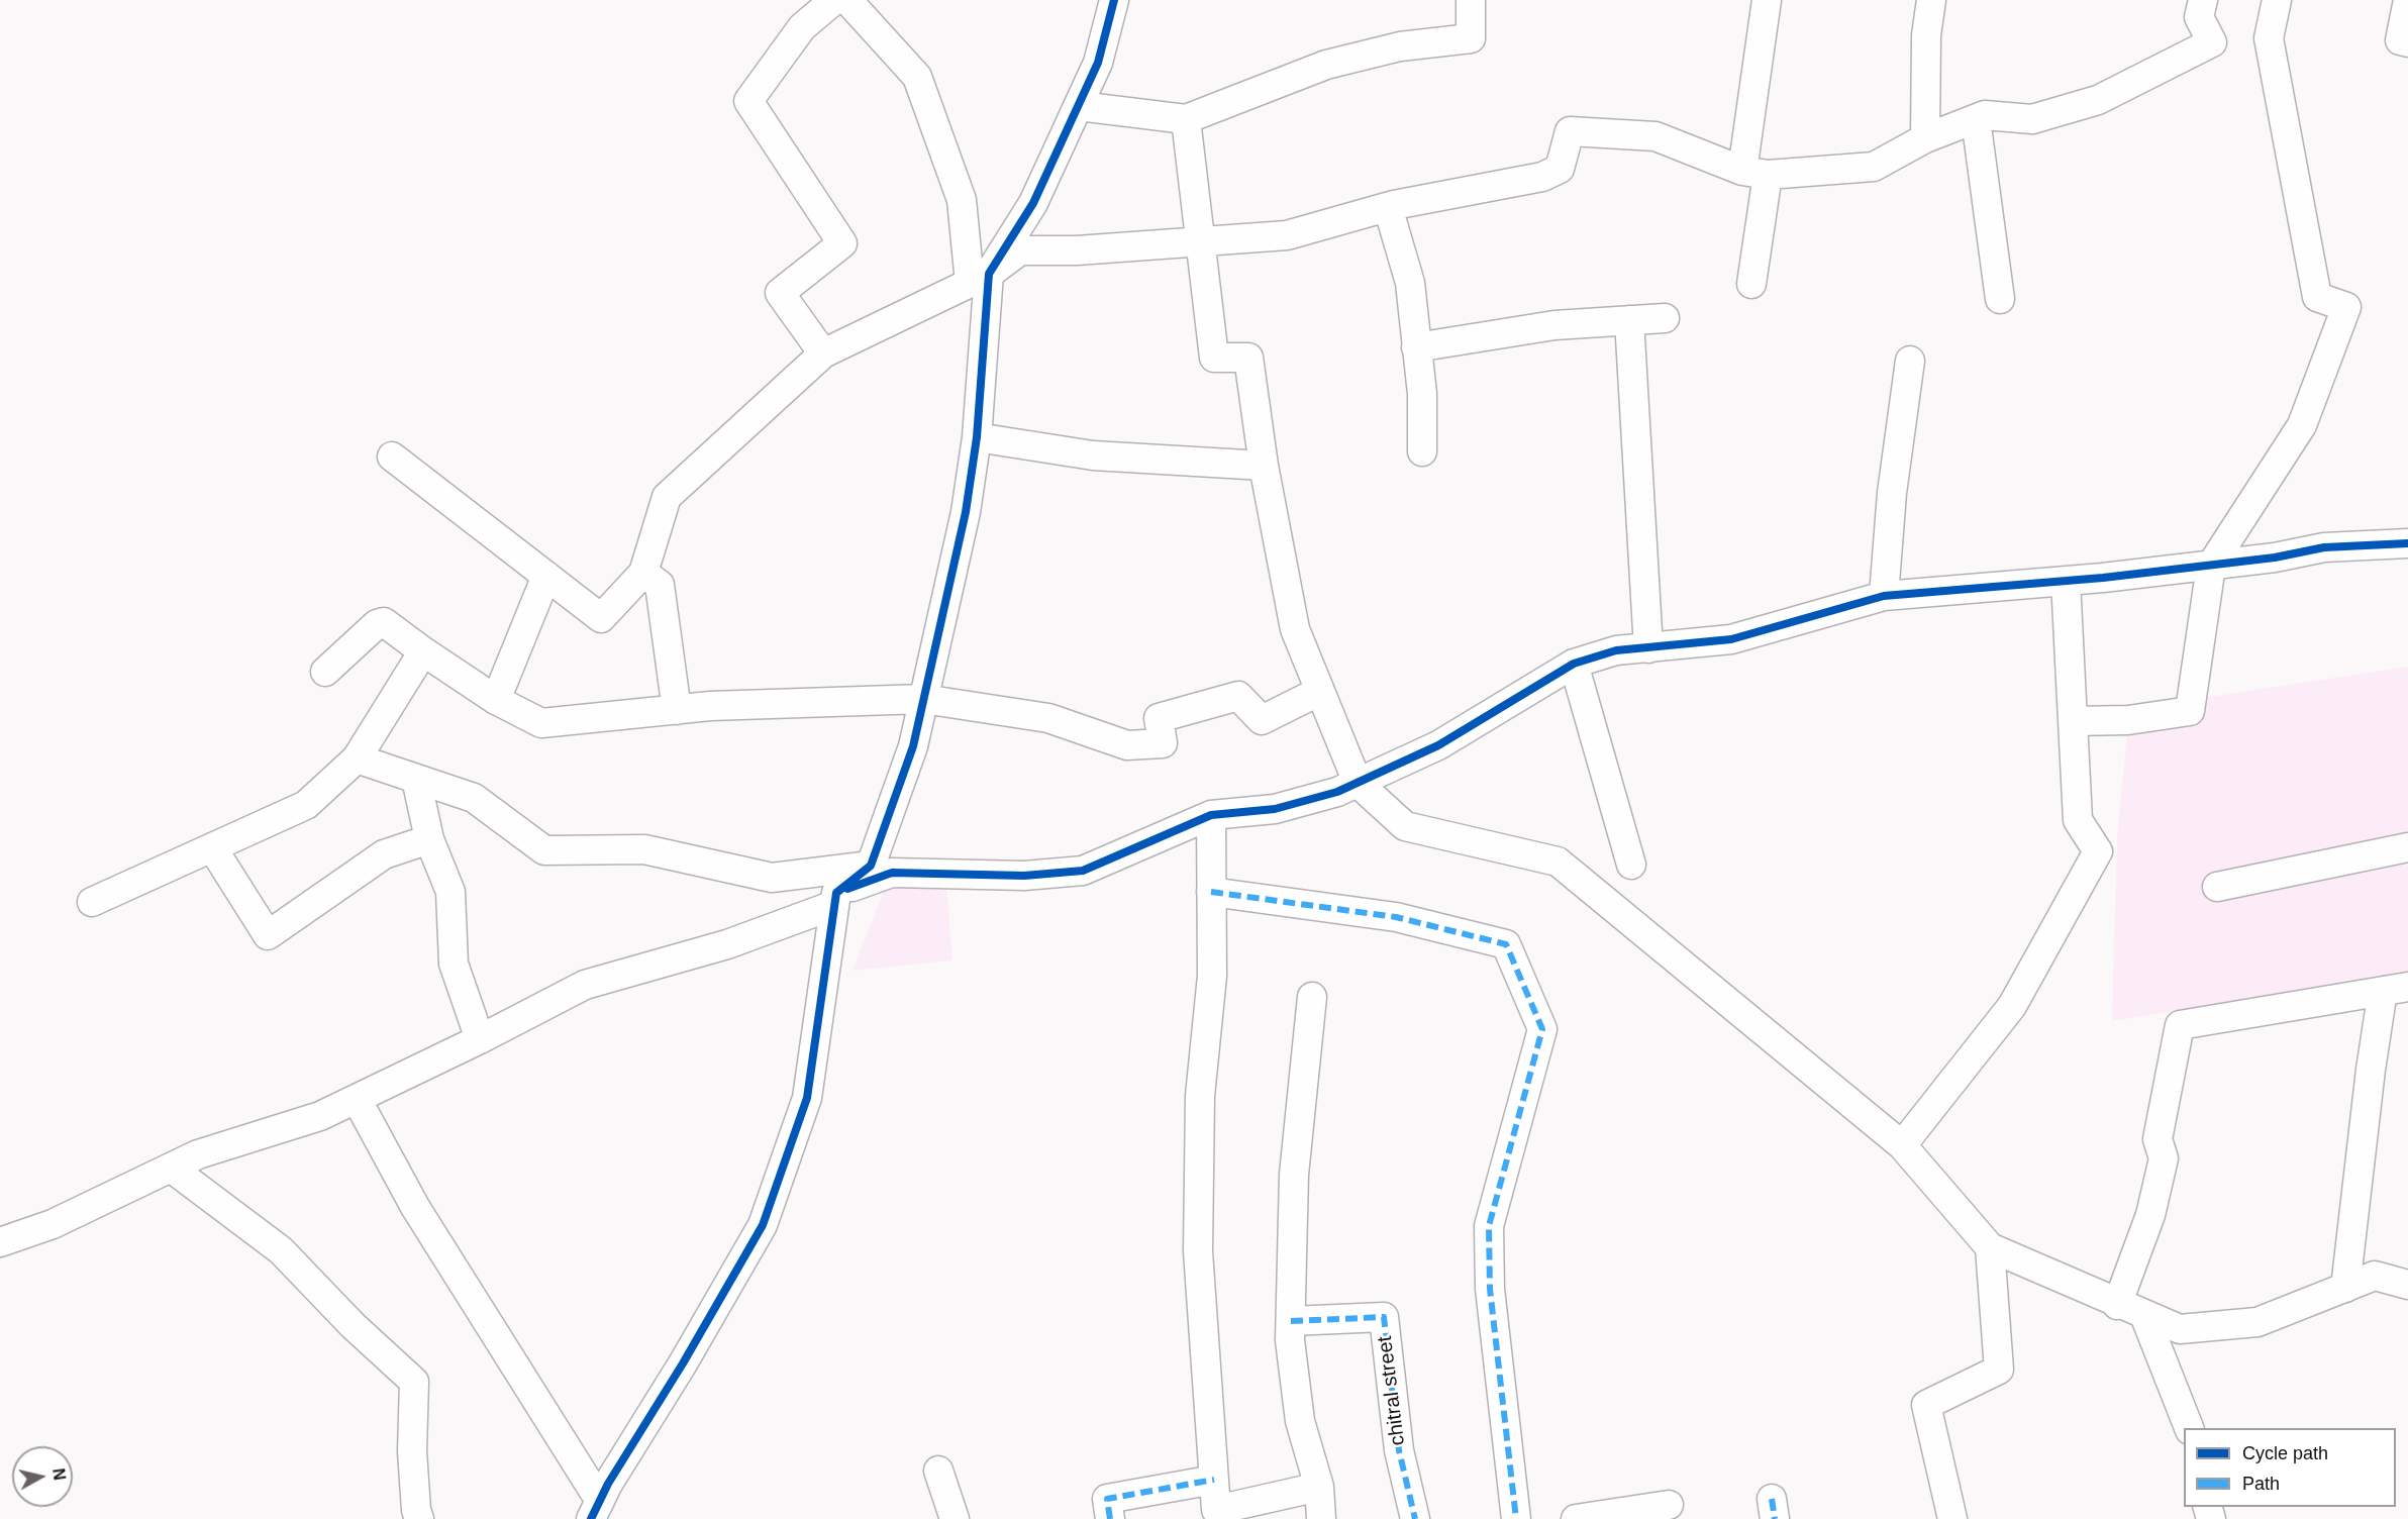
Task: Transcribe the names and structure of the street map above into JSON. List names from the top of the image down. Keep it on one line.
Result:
{"streets":{"street":["chitral street"]},"legend":["Cycle path","Path"],"north":"right"}
